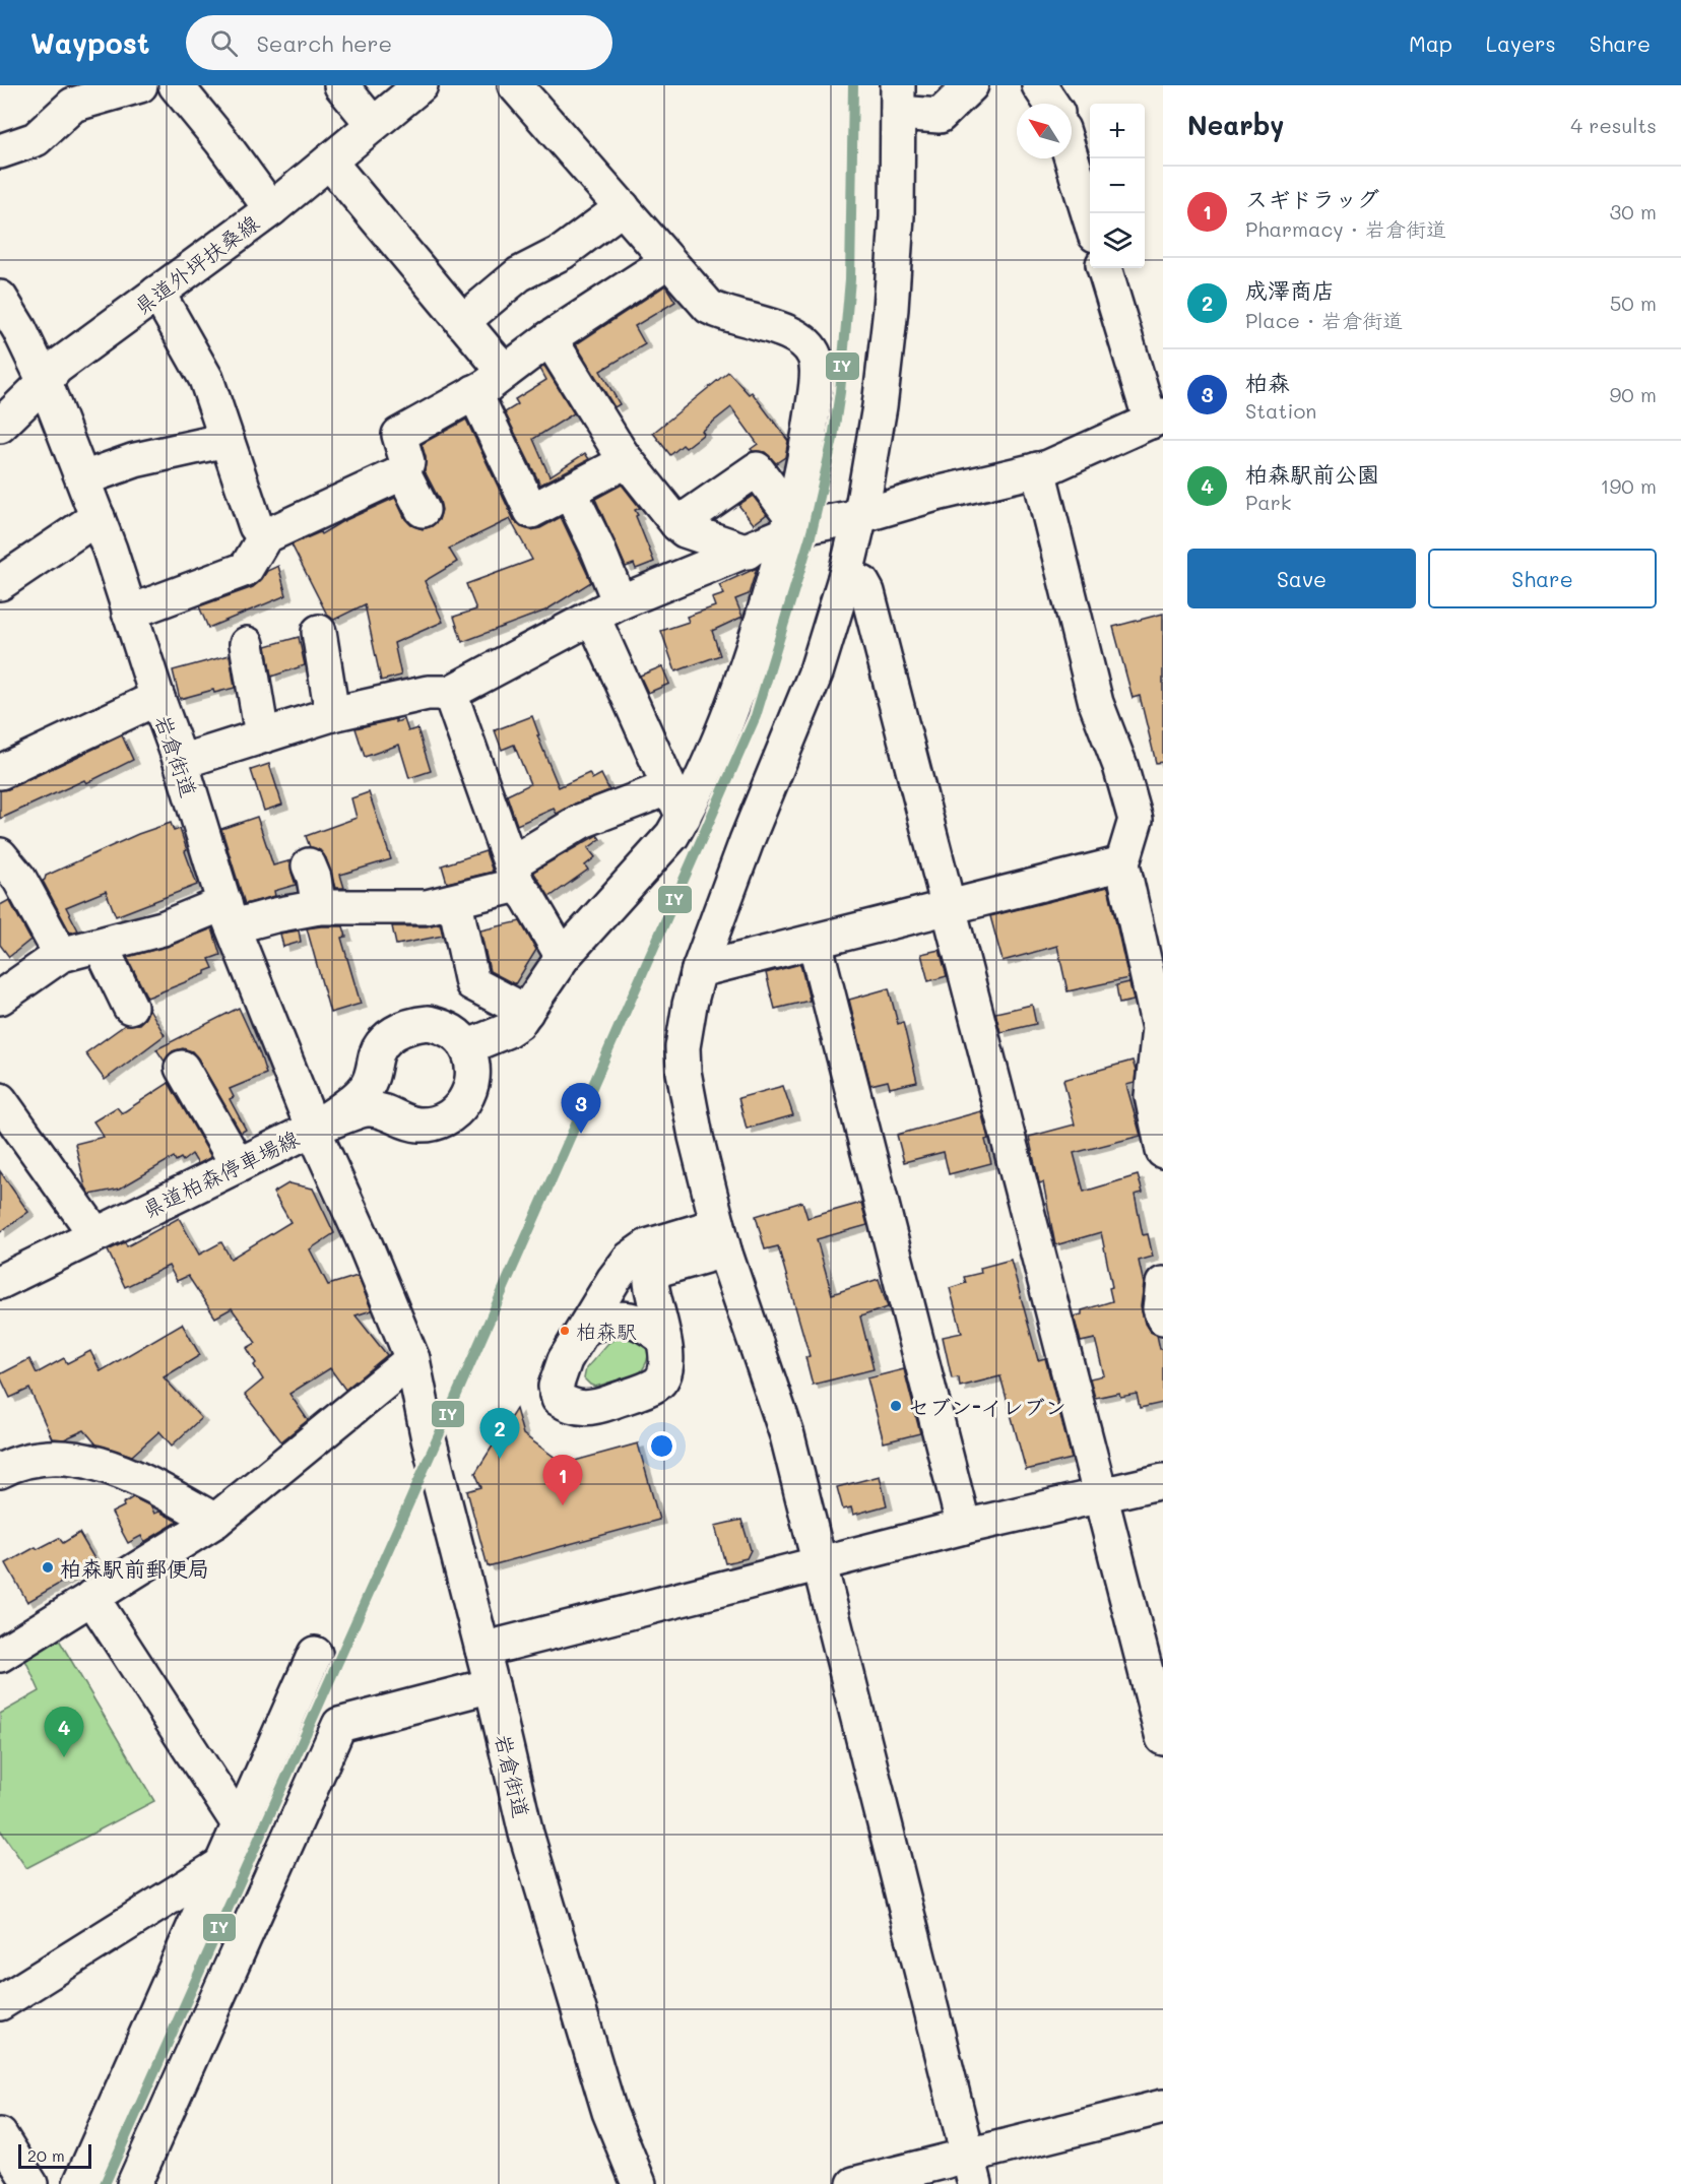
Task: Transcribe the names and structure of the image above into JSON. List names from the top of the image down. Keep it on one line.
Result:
{"streets":{"street":["県道外坪扶桑線","岩倉街道","県道柏森停車場線"]},"crossings":[["県道外坪扶桑線","岩倉街道"],["岩倉街道","県道柏森停車場線"]],"places":["柏森駅","セブン-イレブン","柏森駅前郵便局"],"lines":["transit line IY"],"scale_bar":"20 m","north":"top left","page":{"header":"Waypost","search":"Search here","nav":["Map","Layers","Share"],"heading":["Nearby","4 results"],"map_buttons":["+","−"],"list":[{"mark":"1","name":"スギドラッグ","note":"Pharmacy · 岩倉街道","value":"30 m"},{"mark":"2","name":"成澤商店","note":"Place · 岩倉街道","value":"50 m"},{"mark":"3","name":"柏森","note":"Station","value":"90 m"},{"mark":"4","name":"柏森駅前公園","note":"Park","value":"190 m"}],"buttons":["Save","Share"],"pins":["3","2","1","4"],"scale":"20 m"}}
